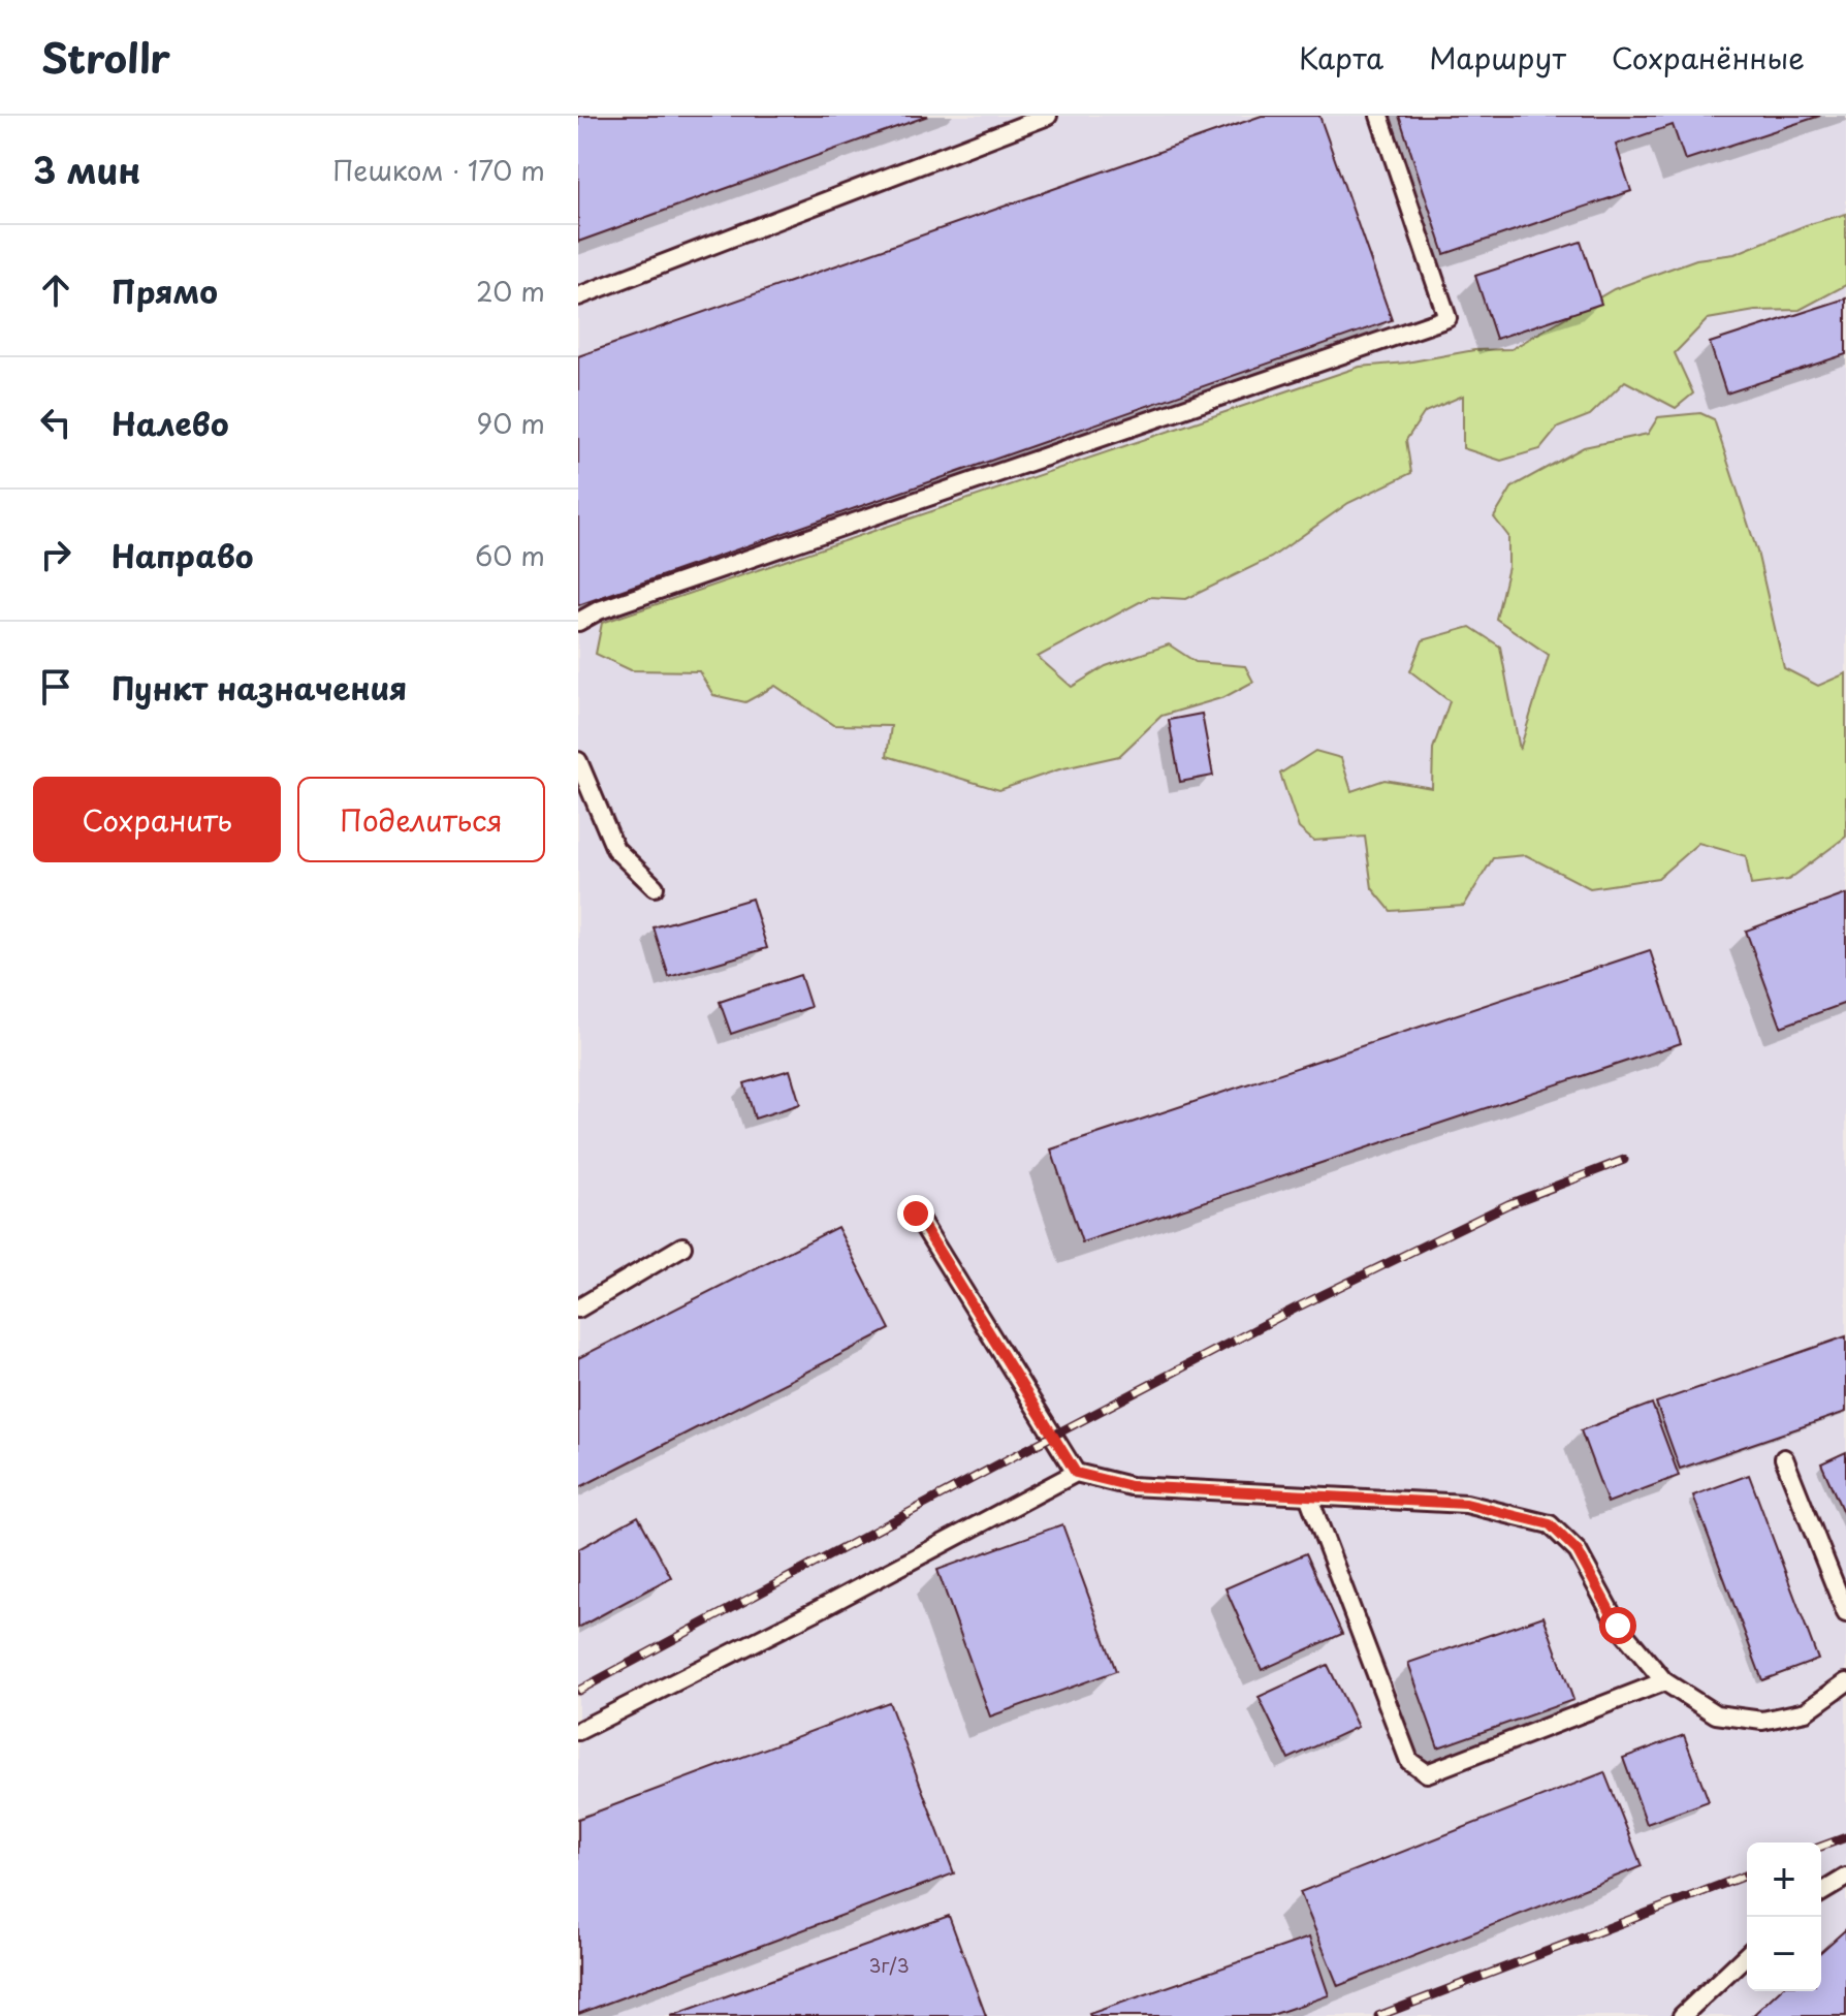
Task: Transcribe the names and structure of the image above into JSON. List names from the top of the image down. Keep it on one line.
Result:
{"house_numbers":["3г/3"],"page":{"header":"Strollr","nav":["Карта","Маршрут","Сохранённые"],"heading":["3 мин","Пешком · 170 m"],"list":[["Прямо","20 m"],["Налево","90 m"],["Направо","60 m"],"Пункт назначения"],"buttons":["Сохранить","Поделиться"],"map_buttons":["+","−"]}}
